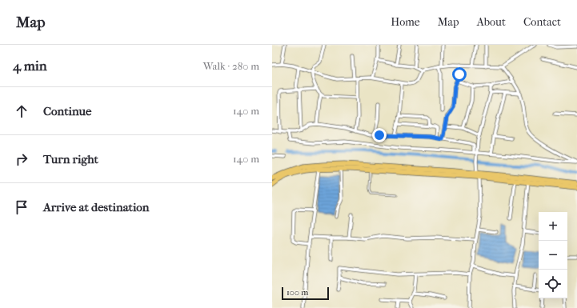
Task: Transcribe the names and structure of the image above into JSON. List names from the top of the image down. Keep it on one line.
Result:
{"scale_bar":"100 m","page":{"header":"Map","nav":["Home","Map","About","Contact"],"heading":["4 min","Walk · 280 m"],"list":[["Continue","140 m"],["Turn right","140 m"],"Arrive at destination"],"map_buttons":["+","−"],"scale":"100 m"}}
